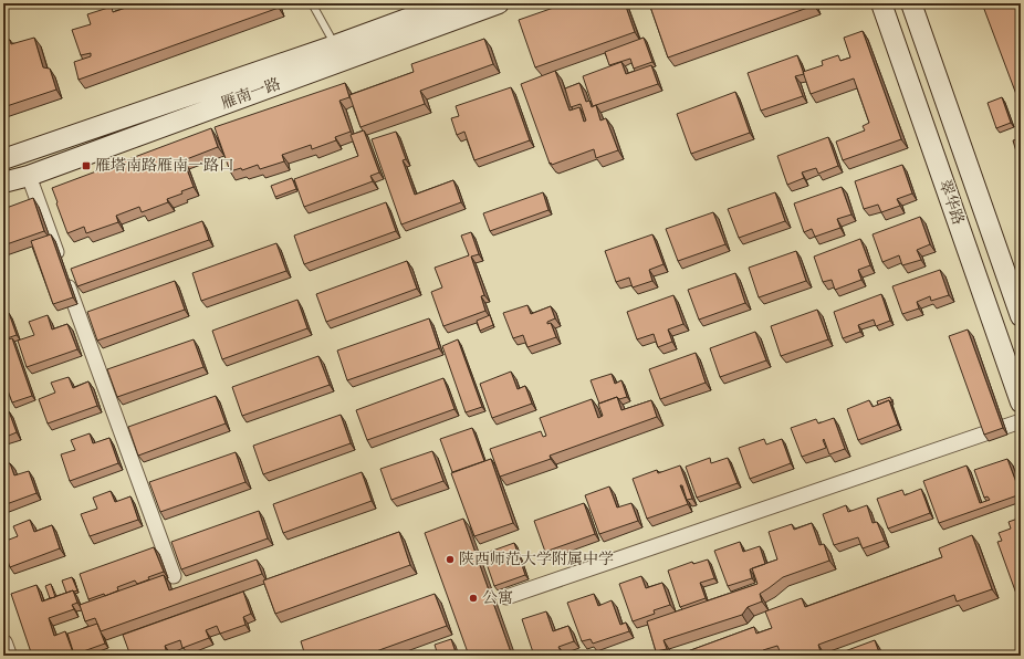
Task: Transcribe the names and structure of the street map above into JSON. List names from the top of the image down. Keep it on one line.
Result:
{"streets":{"main road":["雁南一路","翠华路"]},"places":{"transit":["雁塔南路雁南一路口"],"other":["陕西师范大学附属中学","公寓"]}}
